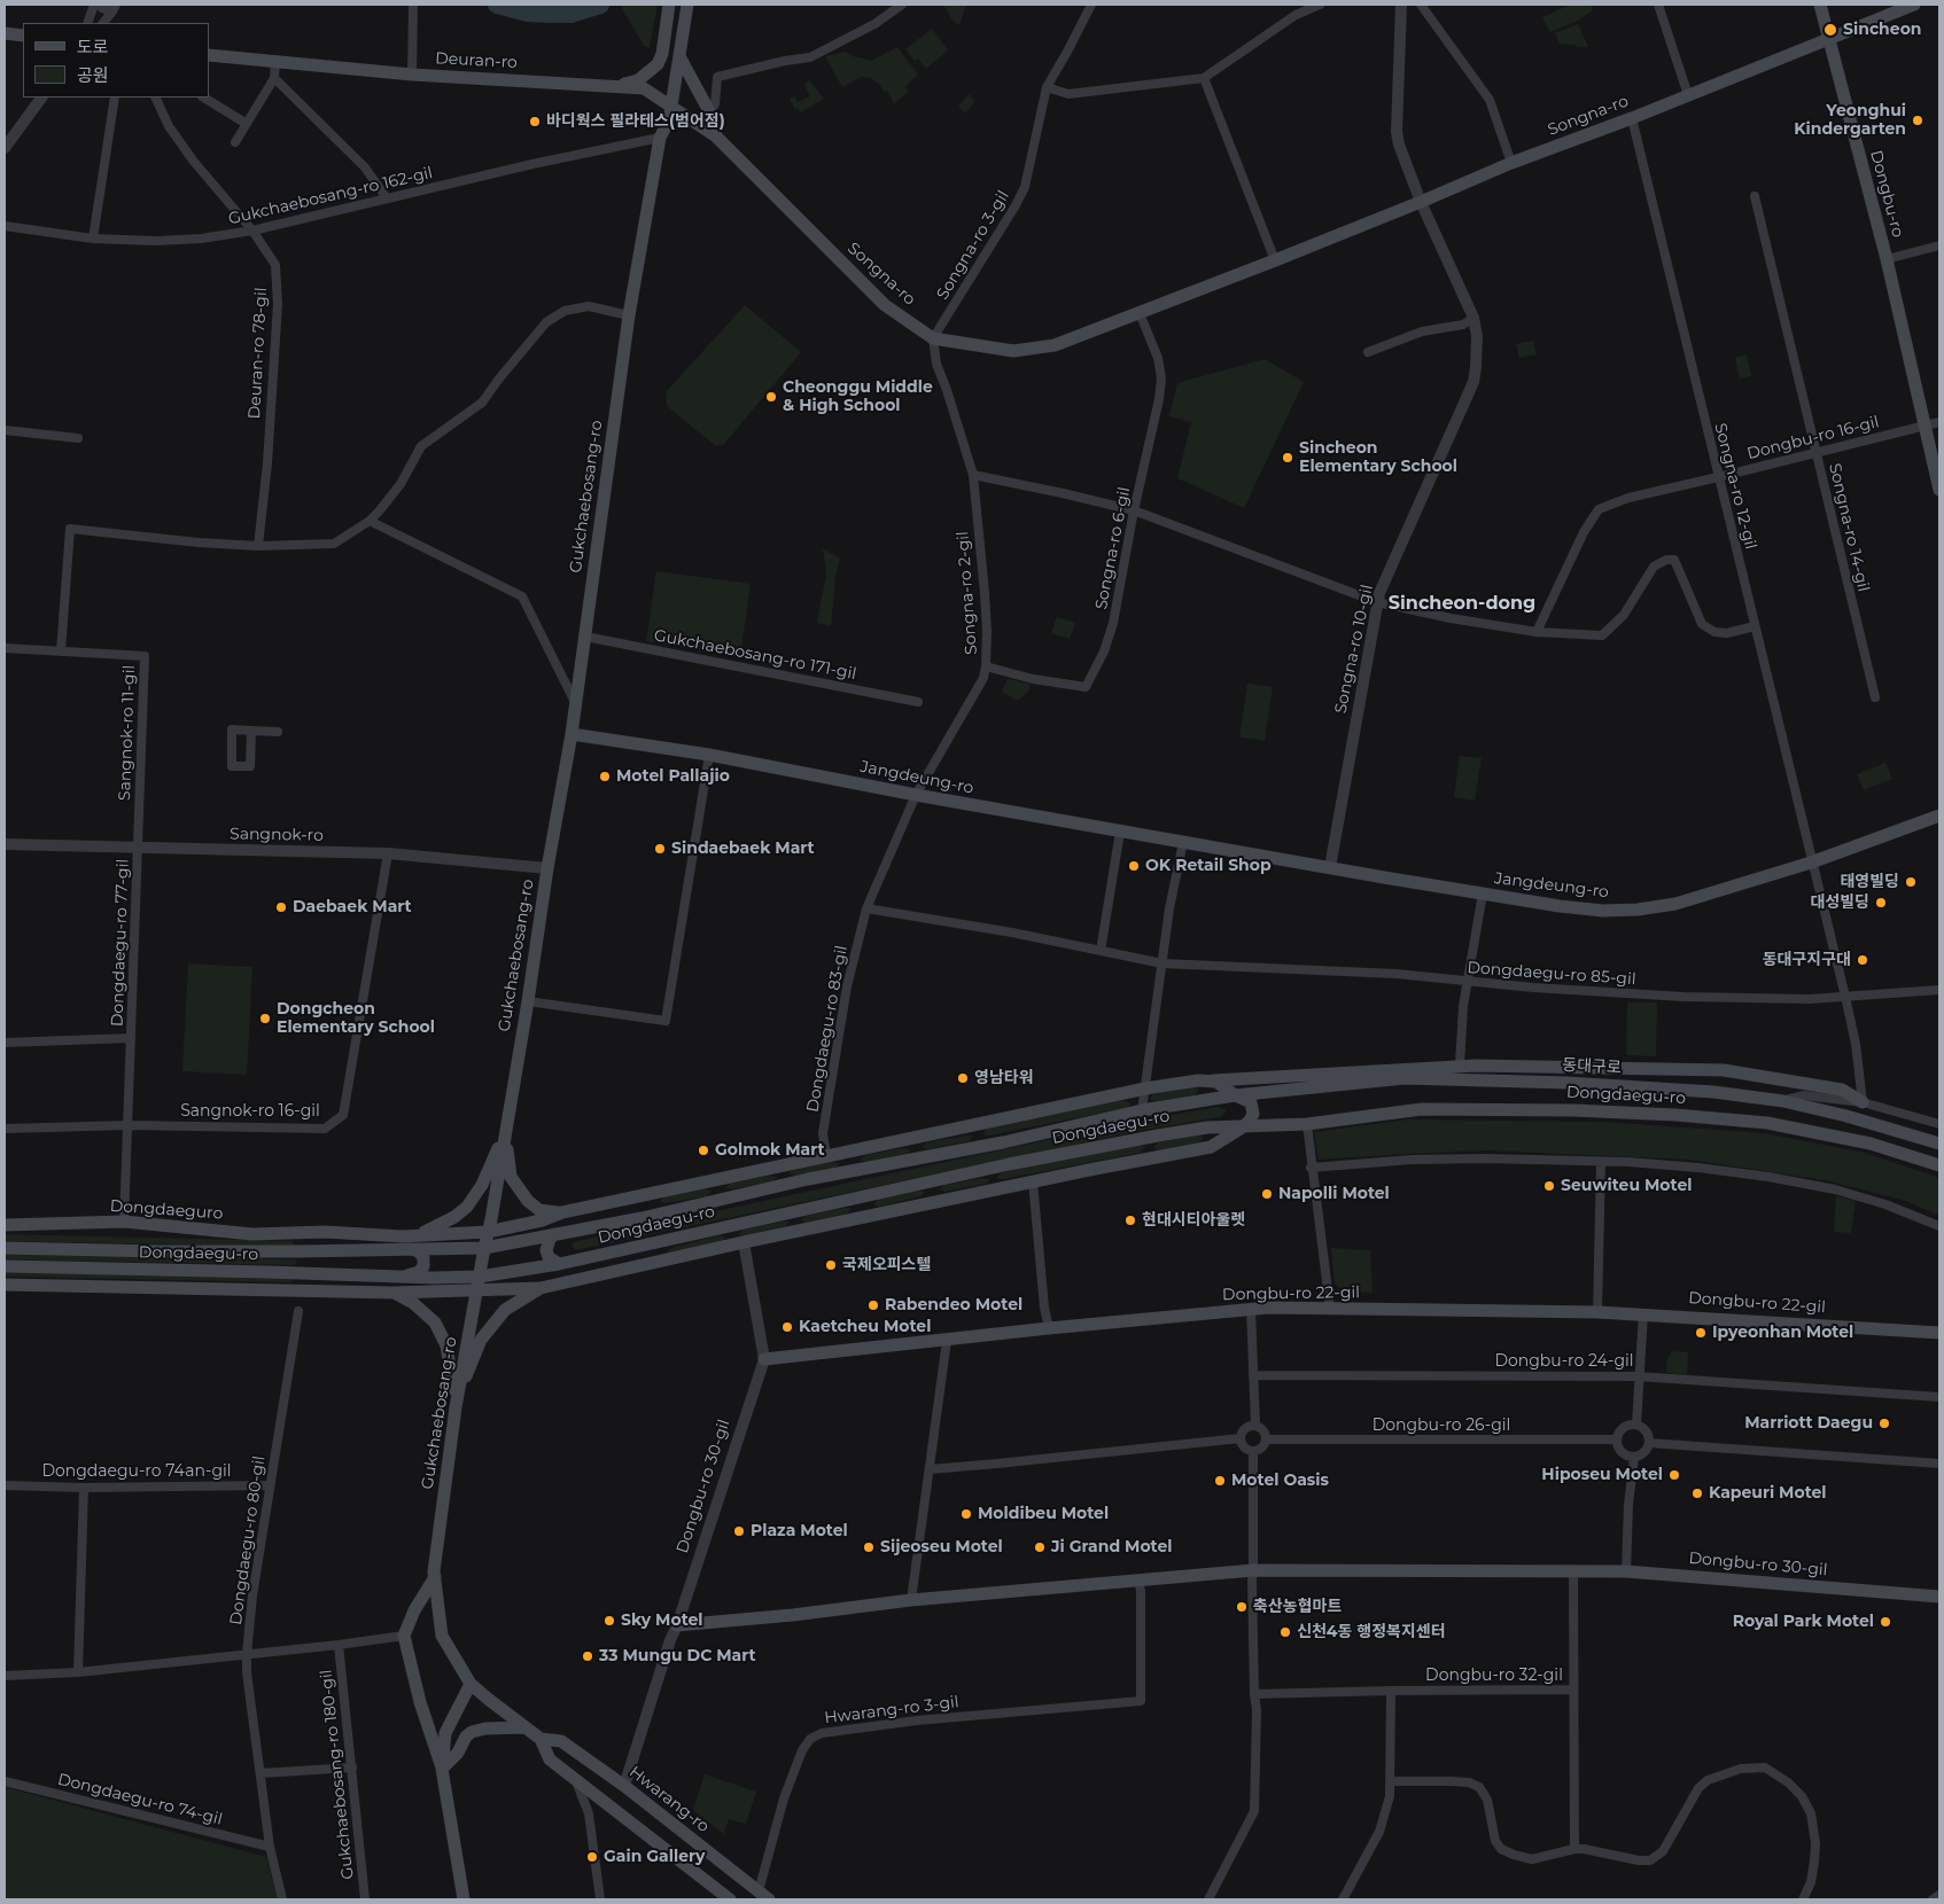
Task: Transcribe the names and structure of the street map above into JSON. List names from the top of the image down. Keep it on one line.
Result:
{"streets":{"main road":["Deuran-ro","Songna-ro","Dongbu-ro","Gukchaebosang-ro","Jangdeung-ro","동대구로","Dongdaegu-ro","Dongdaeguro","Dongbu-ro 22-gil","Dongbu-ro 30-gil","Hwarang-ro"],"street":["Gukchaebosang-ro 162-gil","Songna-ro 3-gil","Deuran-ro 78-gil","Dongbu-ro 16-gil","Songna-ro 12-gil","Songna-ro 14-gil","Songna-ro 6-gil","Songna-ro 2-gil","Songna-ro 10-gil","Gukchaebosang-ro 171-gil","Sangnok-ro 11-gil","Sangnok-ro","Dongdaegu-ro 77-gil","Dongdaegu-ro 85-gil","Dongdaegu-ro 83-gil","Sangnok-ro 16-gil","Dongbu-ro 24-gil","Dongbu-ro 26-gil","Dongdaegu-ro 74an-gil","Dongdaegu-ro 80-gil","Dongbu-ro 32-gil","Hwarang-ro 3-gil","Gukchaebosang-ro 180-gil","Dongdaegu-ro 74-gil"]},"crossings":[["Deuran-ro","Songna-ro"],["Deuran-ro","Gukchaebosang-ro"],["Songna-ro","Dongbu-ro"],["Songna-ro","Songna-ro 3-gil"],["Songna-ro","Songna-ro 12-gil"],["Songna-ro","Gukchaebosang-ro"],["Songna-ro","Songna-ro 6-gil"],["Songna-ro","Songna-ro 2-gil"],["Songna-ro","Songna-ro 10-gil"],["Dongbu-ro","Dongbu-ro 16-gil"],["Gukchaebosang-ro 162-gil","Deuran-ro 78-gil"],["Gukchaebosang-ro 162-gil","Gukchaebosang-ro"],["Songna-ro 3-gil","Songna-ro 2-gil"],["Dongbu-ro 16-gil","Songna-ro 12-gil"],["Dongbu-ro 16-gil","Songna-ro 14-gil"],["Songna-ro 12-gil","Jangdeung-ro"],["Songna-ro 12-gil","Dongdaegu-ro 85-gil"],["Gukchaebosang-ro","Gukchaebosang-ro 171-gil"],["Gukchaebosang-ro","Jangdeung-ro"],["Gukchaebosang-ro","Sangnok-ro"],["Gukchaebosang-ro","Dongdaegu-ro"],["Gukchaebosang-ro","Hwarang-ro"],["Songna-ro 6-gil","Songna-ro 2-gil"],["Songna-ro 2-gil","Jangdeung-ro"],["Songna-ro 2-gil","Dongdaegu-ro 83-gil"],["Songna-ro 10-gil","Jangdeung-ro"],["Sangnok-ro 11-gil","Sangnok-ro"],["Sangnok-ro 11-gil","Dongdaegu-ro 77-gil"],["Jangdeung-ro","Dongdaegu-ro 83-gil"],["Sangnok-ro","Dongdaegu-ro 77-gil"],["Sangnok-ro","Sangnok-ro 16-gil"],["Dongdaegu-ro 77-gil","Sangnok-ro 16-gil"],["Dongdaegu-ro 77-gil","Dongdaeguro"],["동대구로","Dongdaegu-ro"],["Dongbu-ro 22-gil","Dongbu-ro 30-gil"],["Dongdaegu-ro 74an-gil","Dongdaegu-ro 80-gil"],["Dongbu-ro 30-gil","Hwarang-ro 3-gil"],["Dongbu-ro 30-gil","Hwarang-ro"],["Dongdaegu-ro 80-gil","Gukchaebosang-ro 180-gil"],["Dongdaegu-ro 80-gil","Dongdaegu-ro 74-gil"],["Hwarang-ro 3-gil","Hwarang-ro"]],"districts":["Sincheon-dong"],"places":["Sincheon","Yeonghui Kindergarten","바디웍스 필라테스(범어점)","Cheonggu Middle & High School","Sincheon Elementary School","Motel Pallajio","Sindaebaek Mart","OK Retail Shop","태영빌딩","대성빌딩","Daebaek Mart","동대구지구대","Dongcheon Elementary School","영남타워","Golmok Mart","Seuwiteu Motel","Napolli Motel","현대시티아울렛","국제오피스텔","Rabendeo Motel","Kaetcheu Motel","Ipyeonhan Motel","Marriott Daegu","Hiposeu Motel","Motel Oasis","Kapeuri Motel","Moldibeu Motel","Plaza Motel","Sijeoseu Motel","Ji Grand Motel","축산농협마트","Sky Motel","Royal Park Motel","신천4동 행정복지센터","33 Mungu DC Mart","Gain Gallery"],"legend":["도로","공원"]}
